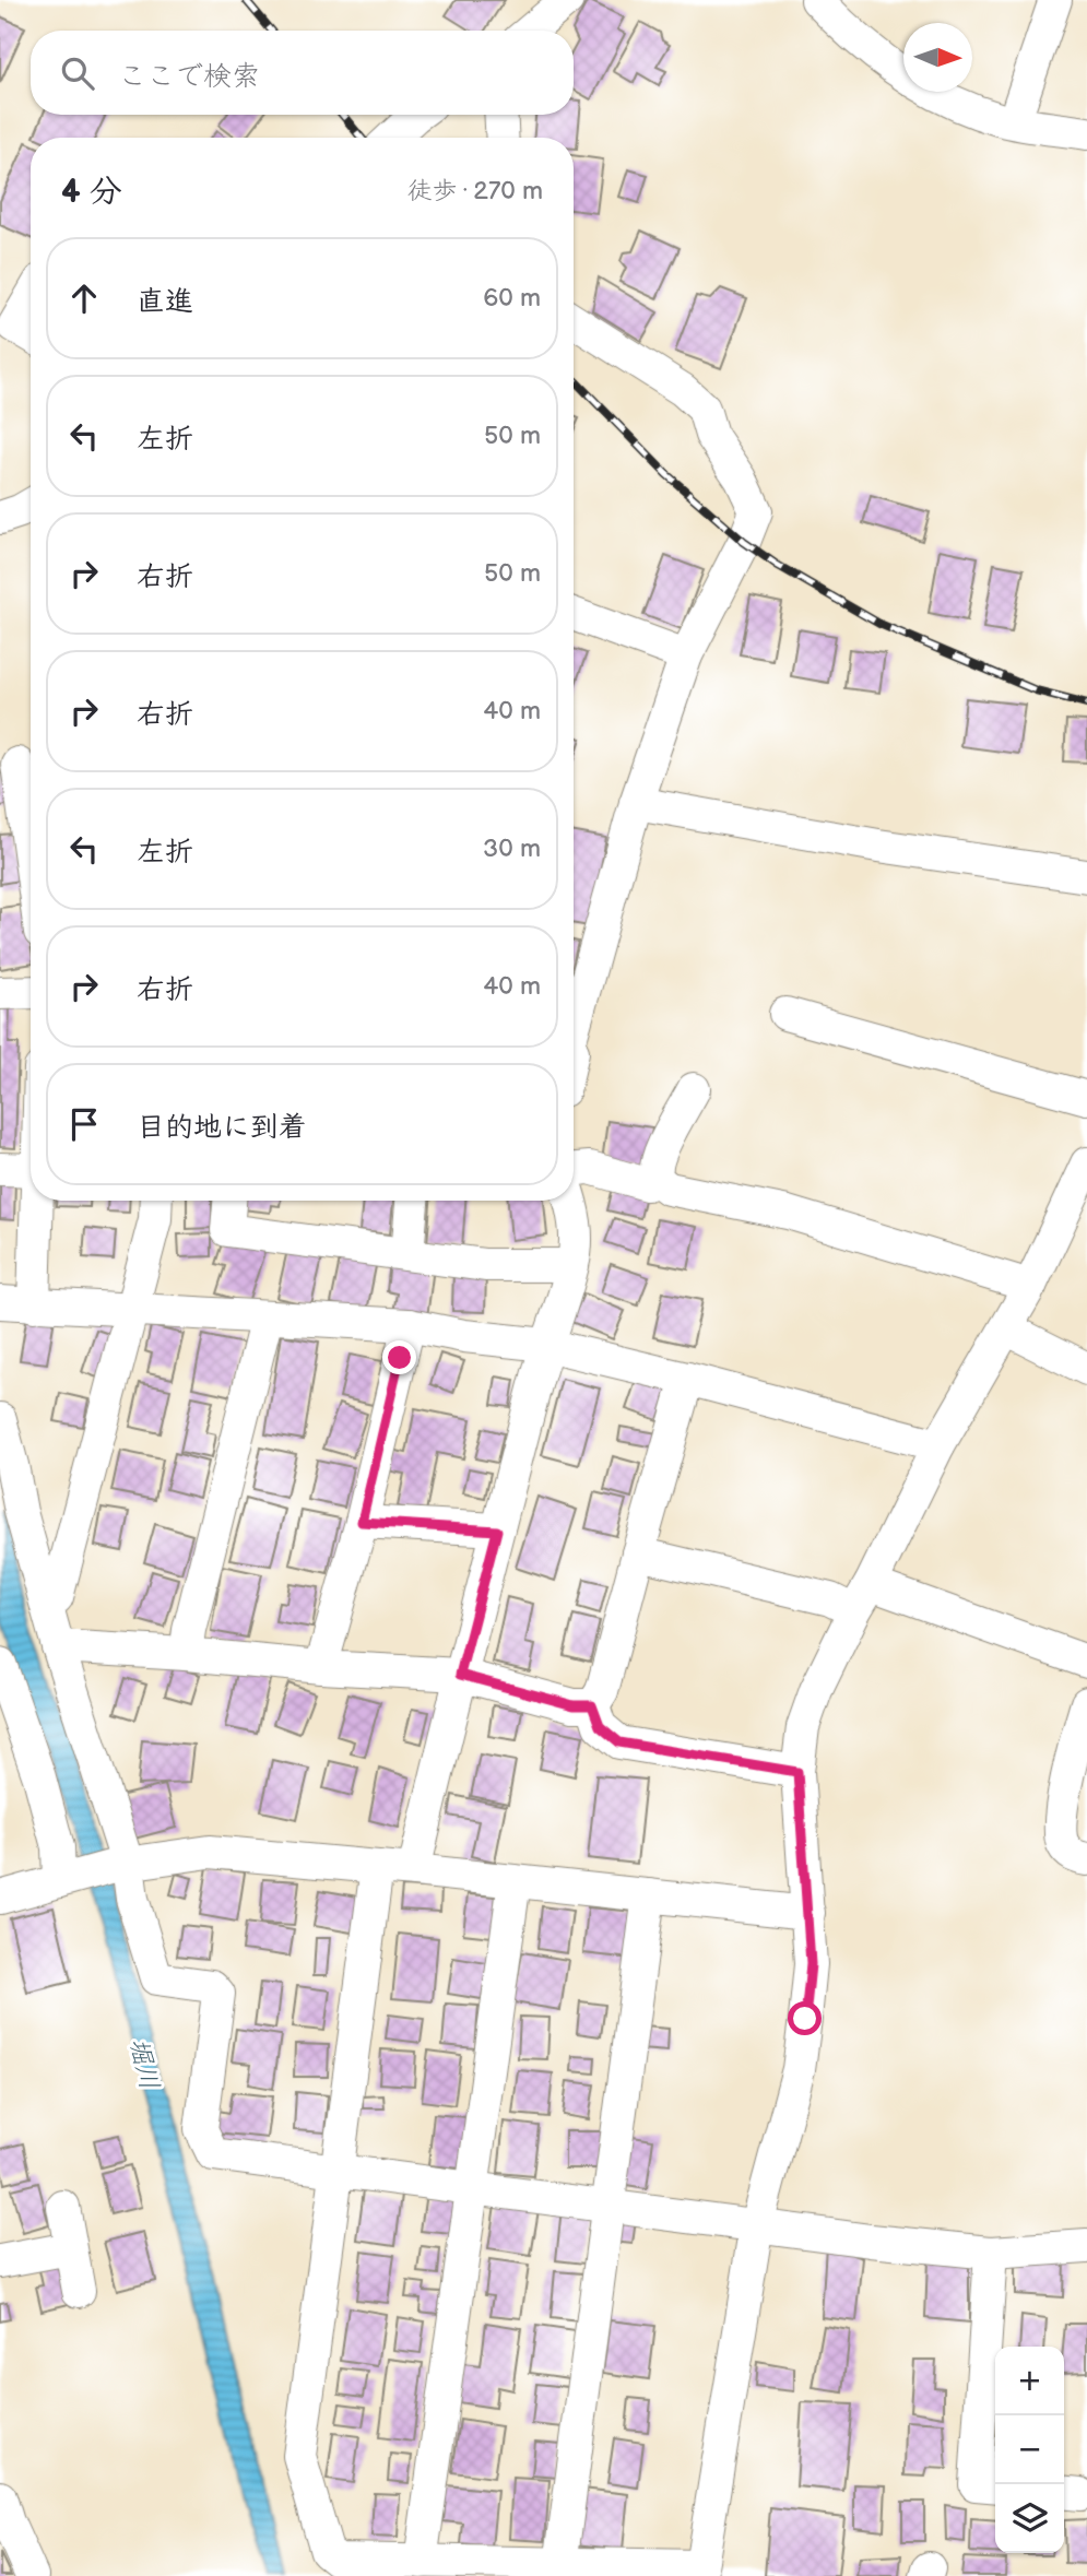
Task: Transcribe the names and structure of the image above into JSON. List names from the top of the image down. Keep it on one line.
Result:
{"water":["堀川"],"north":"right","page":{"search":"ここで検索","heading":["4 分","徒歩 · 270 m"],"list":[["直進","60 m"],["左折","50 m"],["右折","50 m"],["右折","40 m"],["左折","30 m"],["右折","40 m"],"目的地に到着"],"map_buttons":["+","−"]}}
